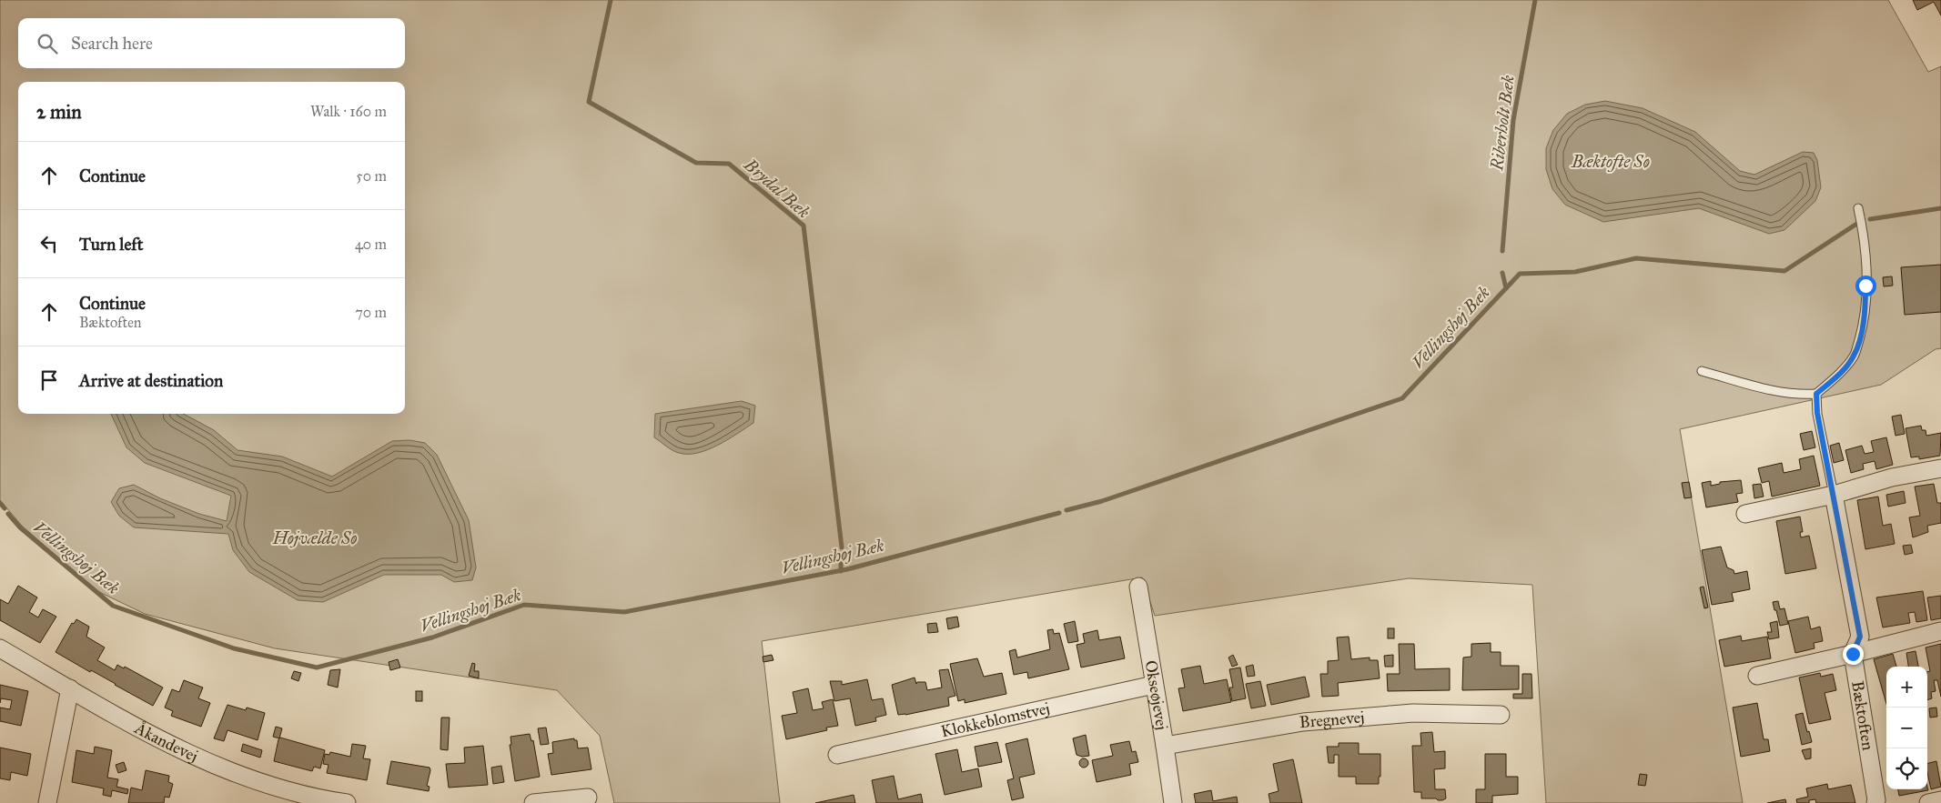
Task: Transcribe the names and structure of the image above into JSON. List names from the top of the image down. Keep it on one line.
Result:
{"streets":{"street":["Okseøjevej","Bæktoften","Klokkeblomstvej","Bregnevej","Åkandevej"]},"crossings":[["Okseøjevej","Klokkeblomstvej"],["Okseøjevej","Bregnevej"]],"water":["Riberholt Bæk","Bæktofte Sø","Brydal Bæk","Vellingshøj Bæk","Højvælde Sø"],"page":{"search":"Search here","heading":["2 min","Walk · 160 m"],"list":[["Continue","50 m"],["Turn left","40 m"],["Continue","Bæktoften","70 m"],"Arrive at destination"],"map_buttons":["+","−"]}}
